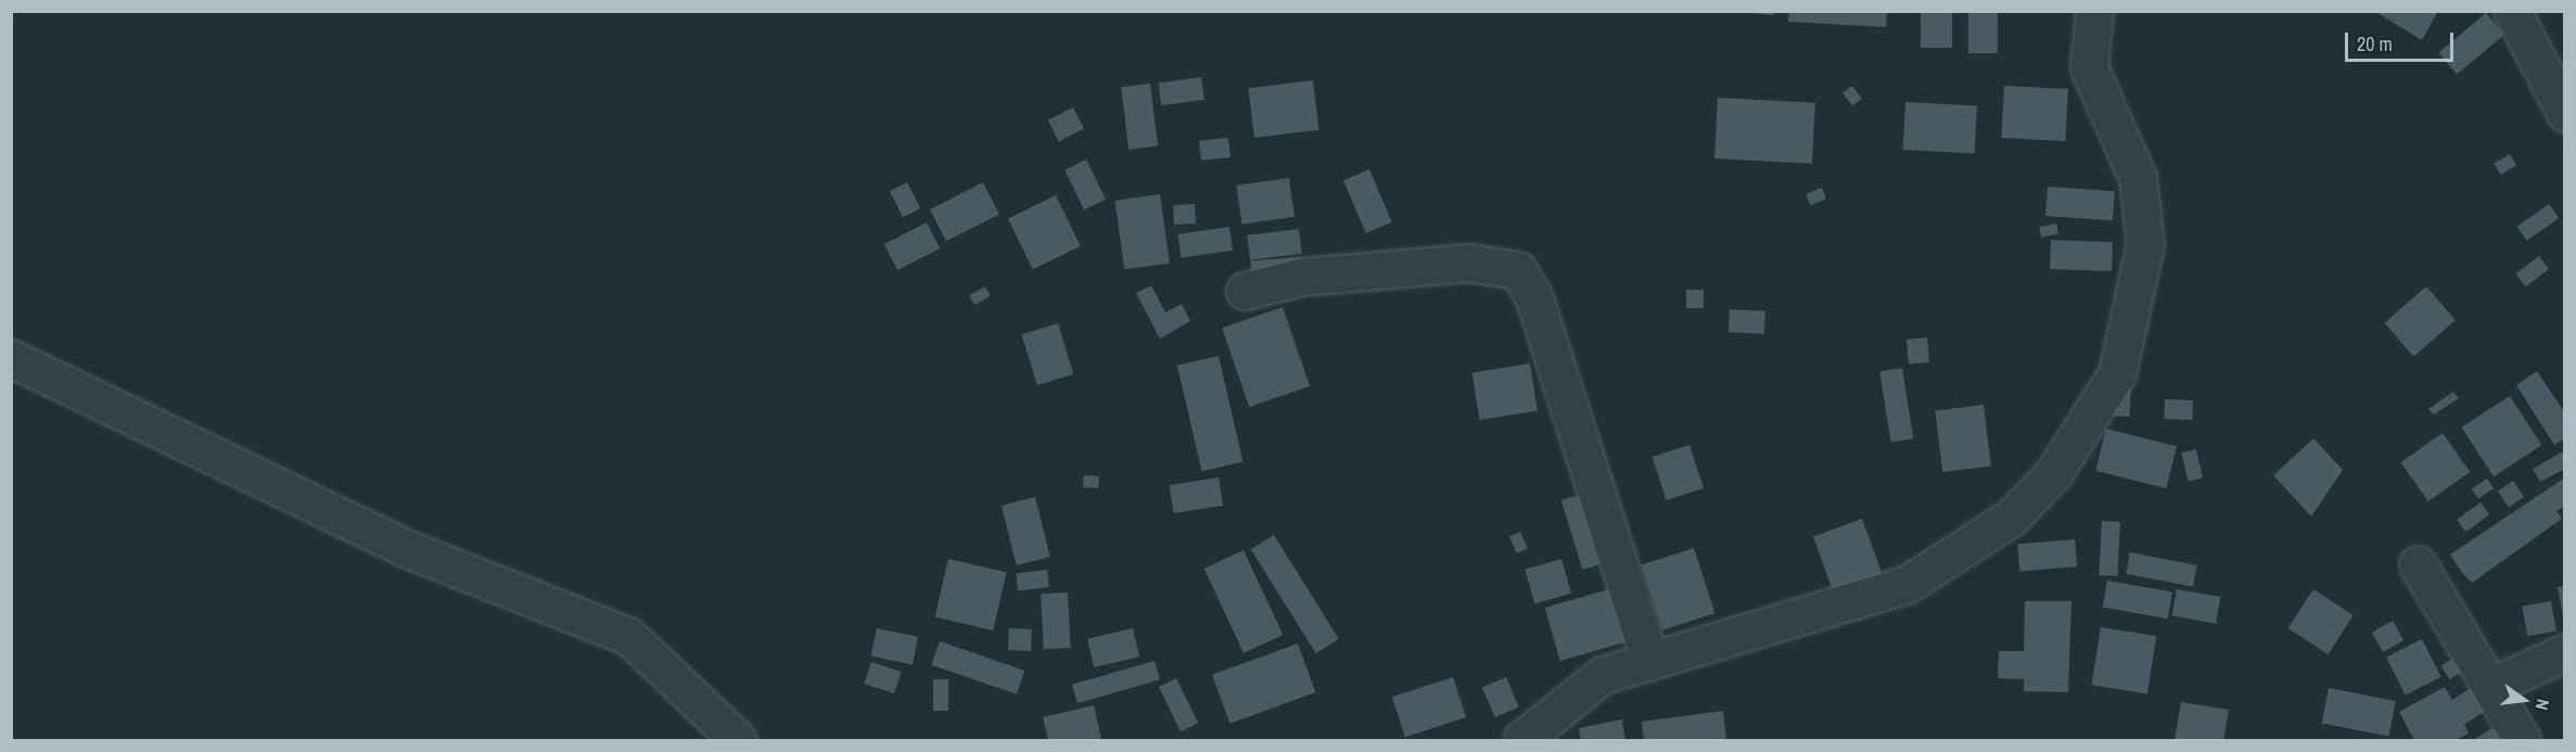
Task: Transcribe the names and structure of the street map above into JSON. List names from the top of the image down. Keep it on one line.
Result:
{"scale_bar":"20 m","north":"right"}
